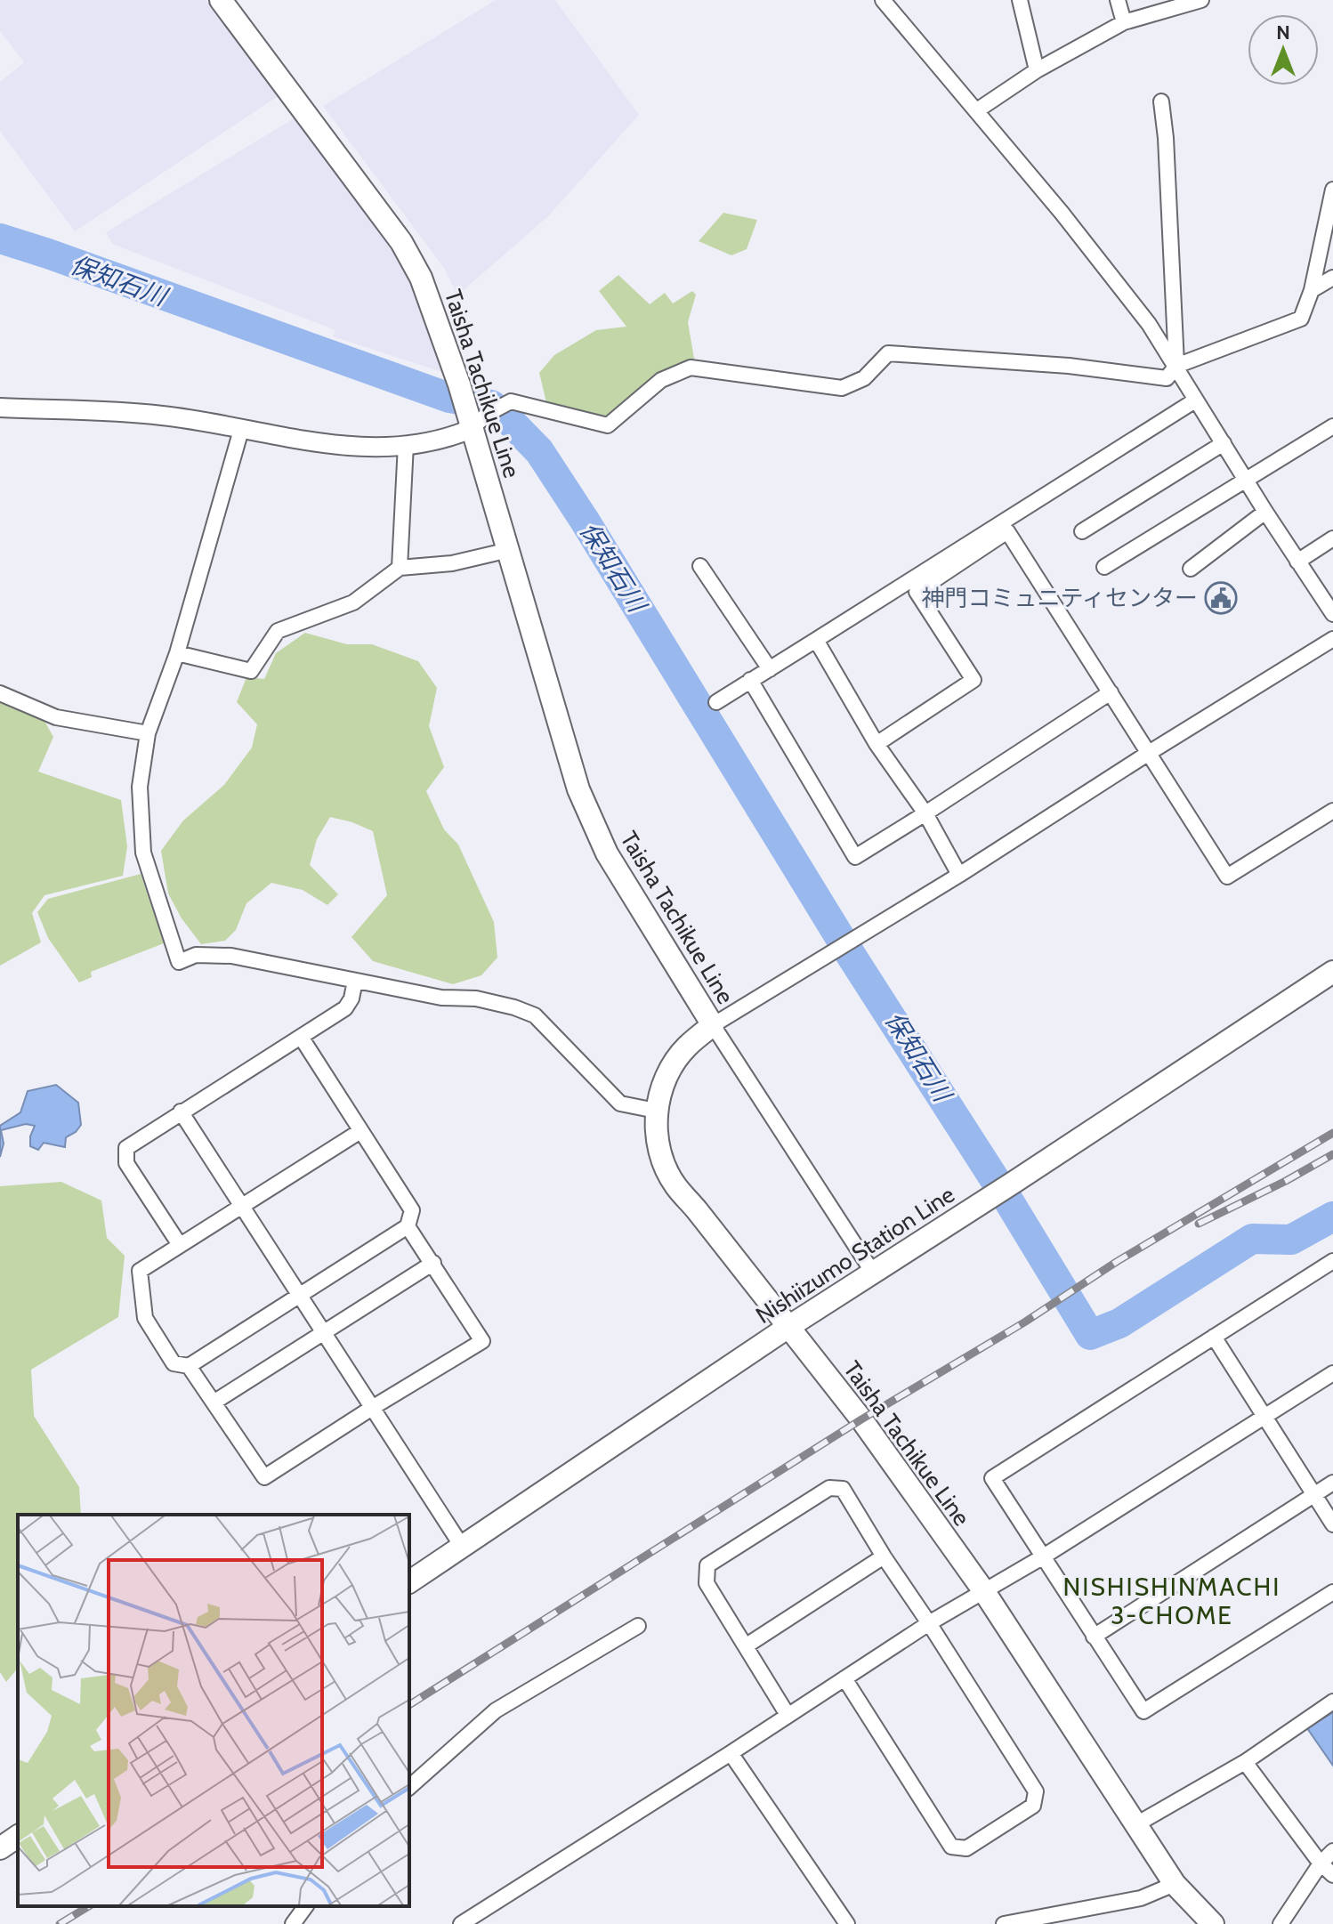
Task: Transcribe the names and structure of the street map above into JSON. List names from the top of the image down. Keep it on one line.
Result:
{"streets":{"main road":["Taisha Tachikue Line","Nishiizumo Station Line"]},"crossings":[["Taisha Tachikue Line","Nishiizumo Station Line"]],"districts":["NISHISHINMACHI 3-CHOME"],"water":["保知石川"],"places":{"public building":["神門コミュニティセンター"]},"north":"top"}
